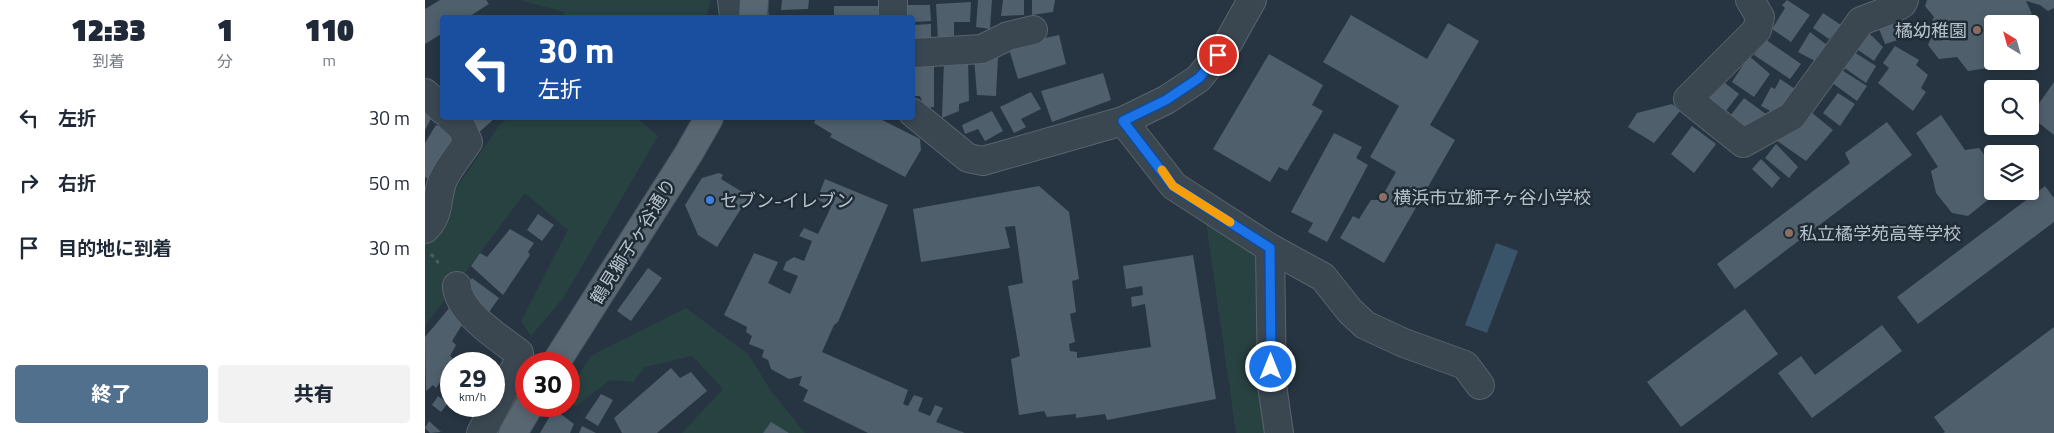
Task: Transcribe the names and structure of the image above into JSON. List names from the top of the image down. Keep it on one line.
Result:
{"streets":{"main road":["鶴見獅子ヶ谷通り"]},"places":["橘幼稚園","横浜市立獅子ヶ谷小学校","セブン-イレブン","私立橘学苑高等学校"],"north":"top left","page":{"eta":["12:33","到着","1","分","110","m"],"turn":["30 m","左折"],"list":[{"name":"左折","value":"30 m"},{"name":"右折","value":"50 m"},{"name":"目的地に到着","value":"30 m"}],"speed":"29 km/h","limit":"30","buttons":["終了","共有"]}}
